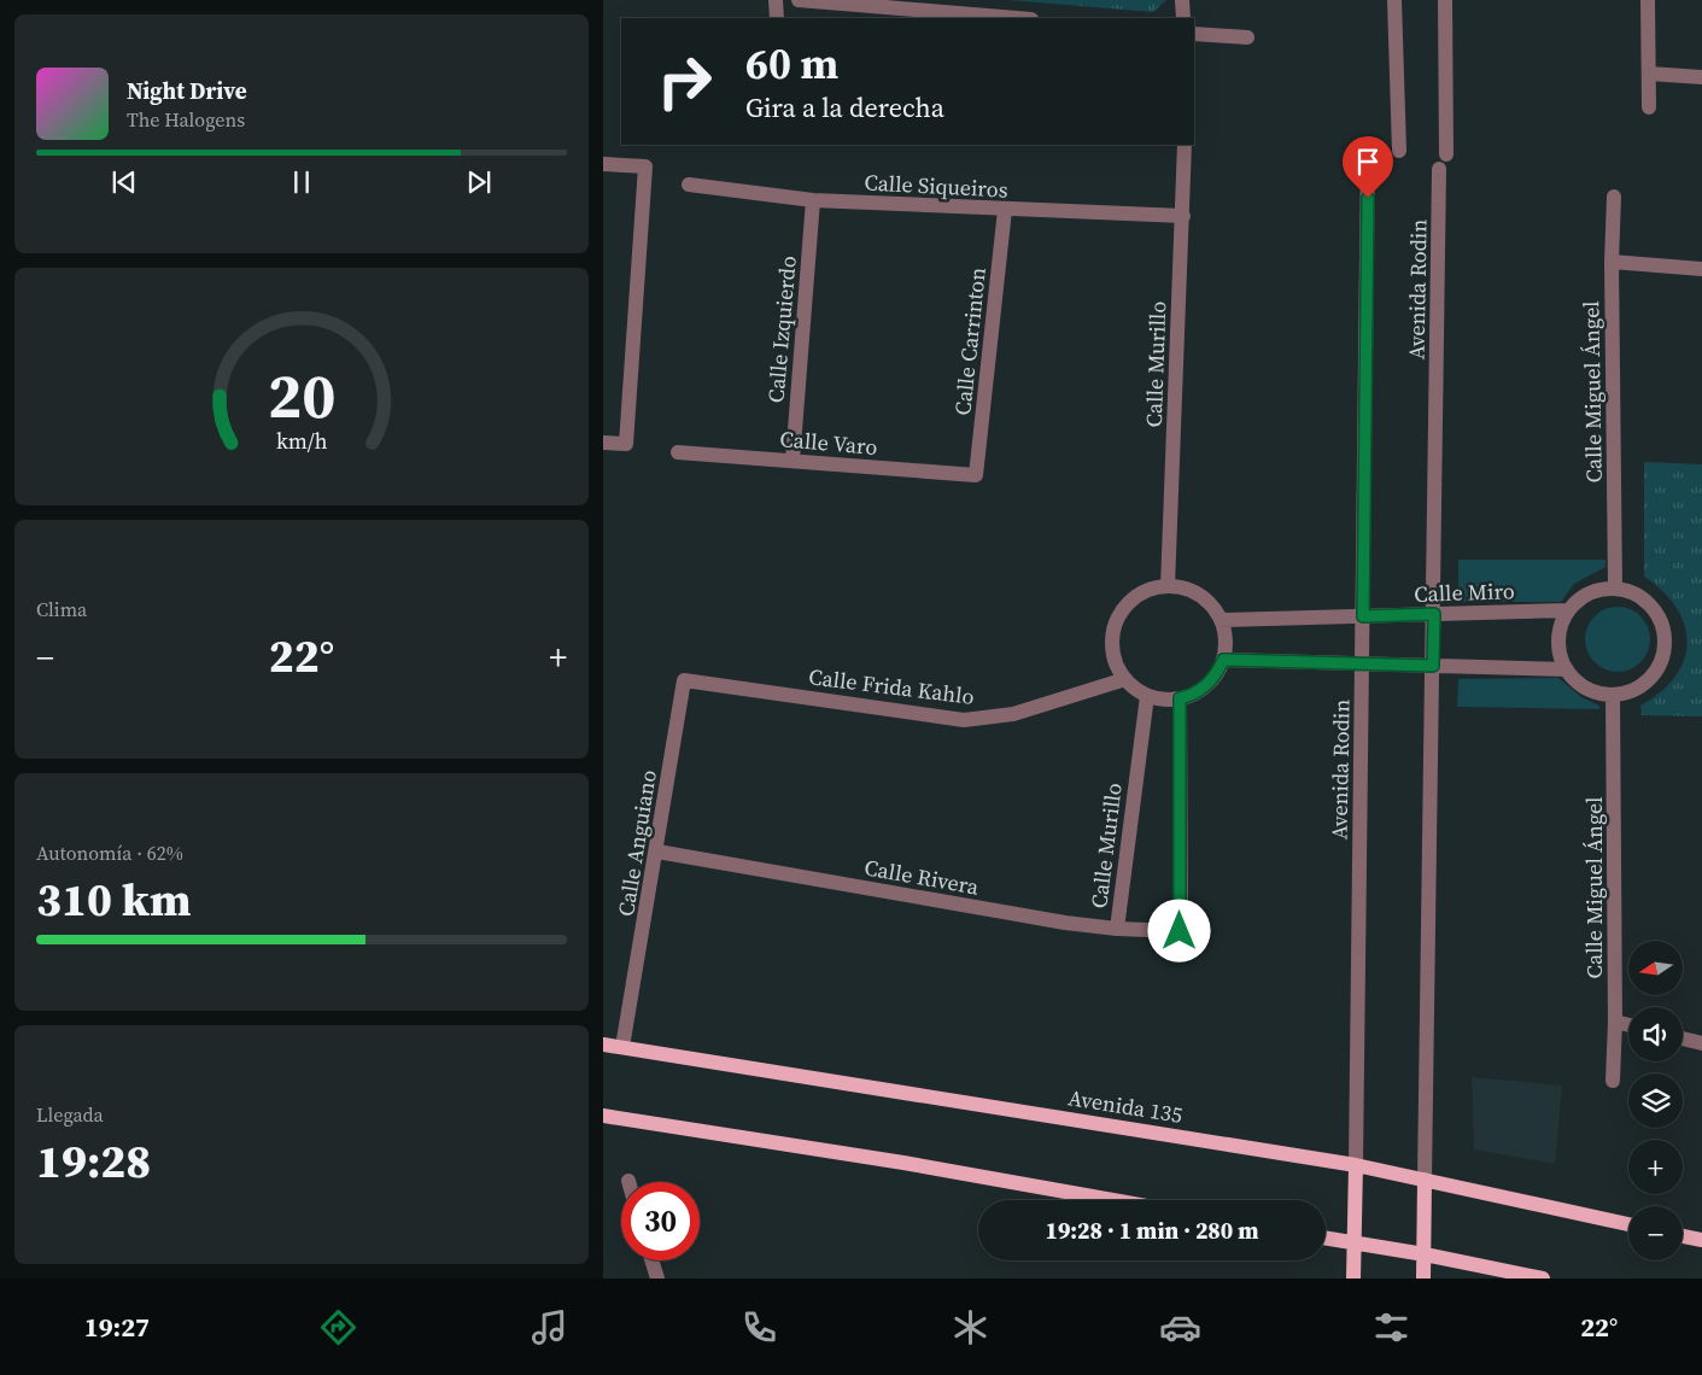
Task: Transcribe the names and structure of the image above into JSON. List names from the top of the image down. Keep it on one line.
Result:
{"streets":{"main road":["Avenida Rodin","Avenida 135"],"street":["Calle Siqueiros","Calle Izquierdo","Calle Carrinton","Calle Murillo","Calle Miguel Ángel","Calle Varo","Calle Miro","Calle Frida Kahlo","Calle Anguiano","Calle Rivera"]},"crossings":[["Calle Siqueiros","Calle Izquierdo"],["Calle Siqueiros","Calle Carrinton"],["Calle Siqueiros","Calle Murillo"],["Avenida Rodin","Calle Miro"],["Avenida Rodin","Avenida 135"],["Calle Izquierdo","Calle Varo"],["Calle Carrinton","Calle Varo"],["Calle Murillo","Calle Frida Kahlo"],["Calle Murillo","Calle Rivera"],["Calle Miguel Ángel","Calle Miro"],["Calle Frida Kahlo","Calle Anguiano"],["Calle Frida Kahlo","Calle Rivera"],["Calle Anguiano","Calle Rivera"],["Calle Anguiano","Avenida 135"]],"north":"left","page":{"turn":["60 m","Gira a la derecha"],"song":["Night Drive","The Halogens"],"tile":["Clima",["Autonomía · 62%","310 km"],["Llegada","19:28"]],"heat":["−","22°","+"],"map_buttons":["+","−"],"limit":"30","trip":"19:28 · 1 min · 280 m","tabs":["19:27","22°"],"gauge":["20","km/h"]}}
